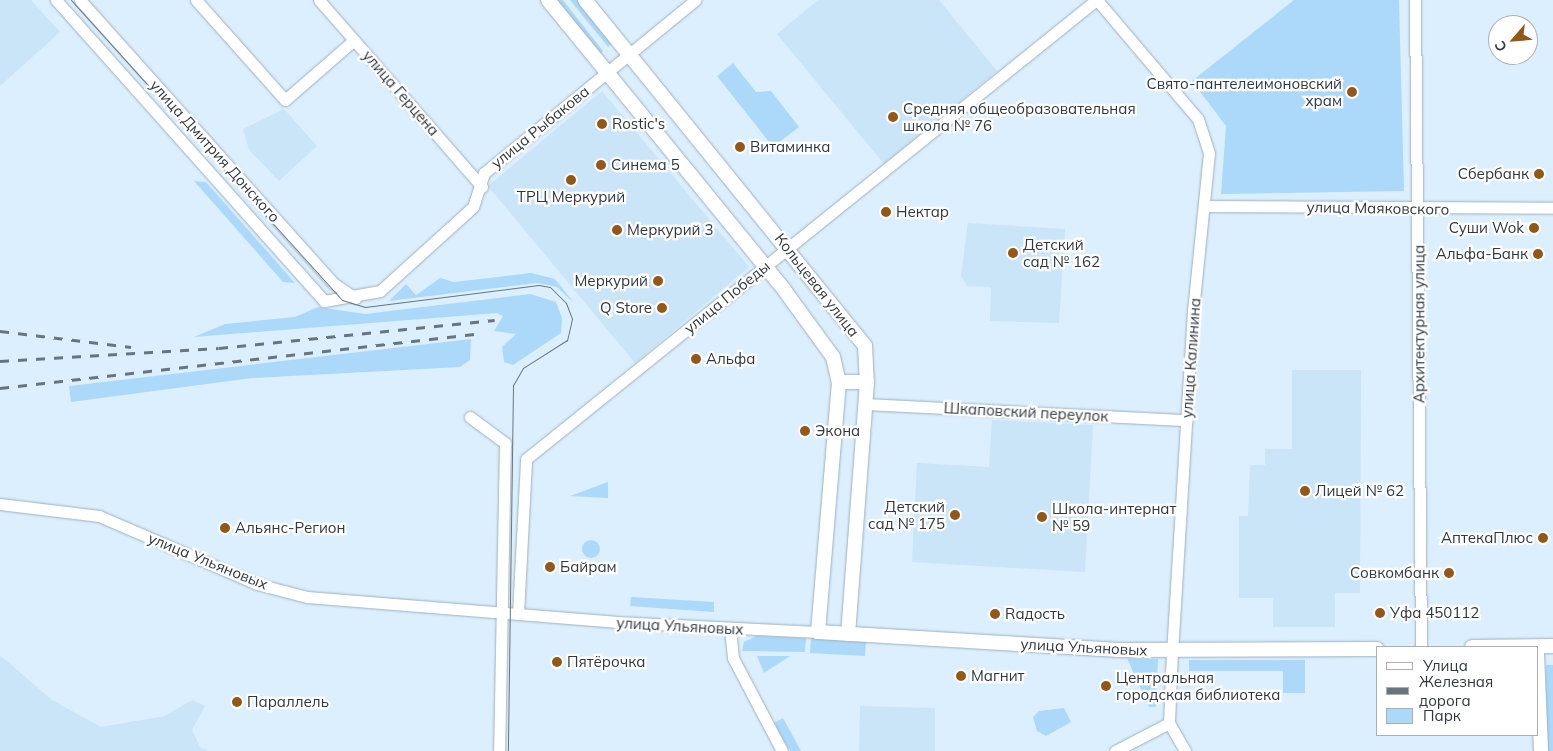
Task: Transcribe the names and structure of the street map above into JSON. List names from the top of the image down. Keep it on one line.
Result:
{"streets":{"main road":["Кольцевая улица","улица Ульяновых"],"street":["улица Герцена","улица Рыбакова","улица Дмитрия Донского","улица Маяковского","улица Победы","Архитектурная улица","улица Калинина","Шкаповский переулок"]},"crossings":[["улица Герцена","улица Рыбакова"],["улица Рыбакова","улица Дмитрия Донского"],["улица Рыбакова","Кольцевая улица"],["улица Маяковского","Архитектурная улица"],["улица Маяковского","улица Калинина"],["Кольцевая улица","улица Победы"],["Кольцевая улица","Шкаповский переулок"],["Кольцевая улица","улица Ульяновых"],["улица Победы","улица Калинина"],["улица Победы","улица Ульяновых"],["улица Калинина","Шкаповский переулок"],["улица Калинина","улица Ульяновых"]],"places":["Свято-пантелеимоновский храм","Средняя общеобразовательная школа № 76","Rostic's","Витаминка","Синема 5","Сбербанк","ТРЦ Меркурий","Нектар","Суши Wok","Меркурий 3","Детский сад № 162","Альфа-Банк","Меркурий","Q Store","Альфа","Экона","Лицей № 62","Детский сад № 175","Школа-интернат № 59","Альянс-Регион","АптекаПлюс","Байрам","Совкомбанк","Уфа 450112","Rадость","Пятёрочка","Магнит","Центральная городская библиотека","Параллель"],"legend":["Улица","Железная дорога","Парк"],"north":"bottom left"}
